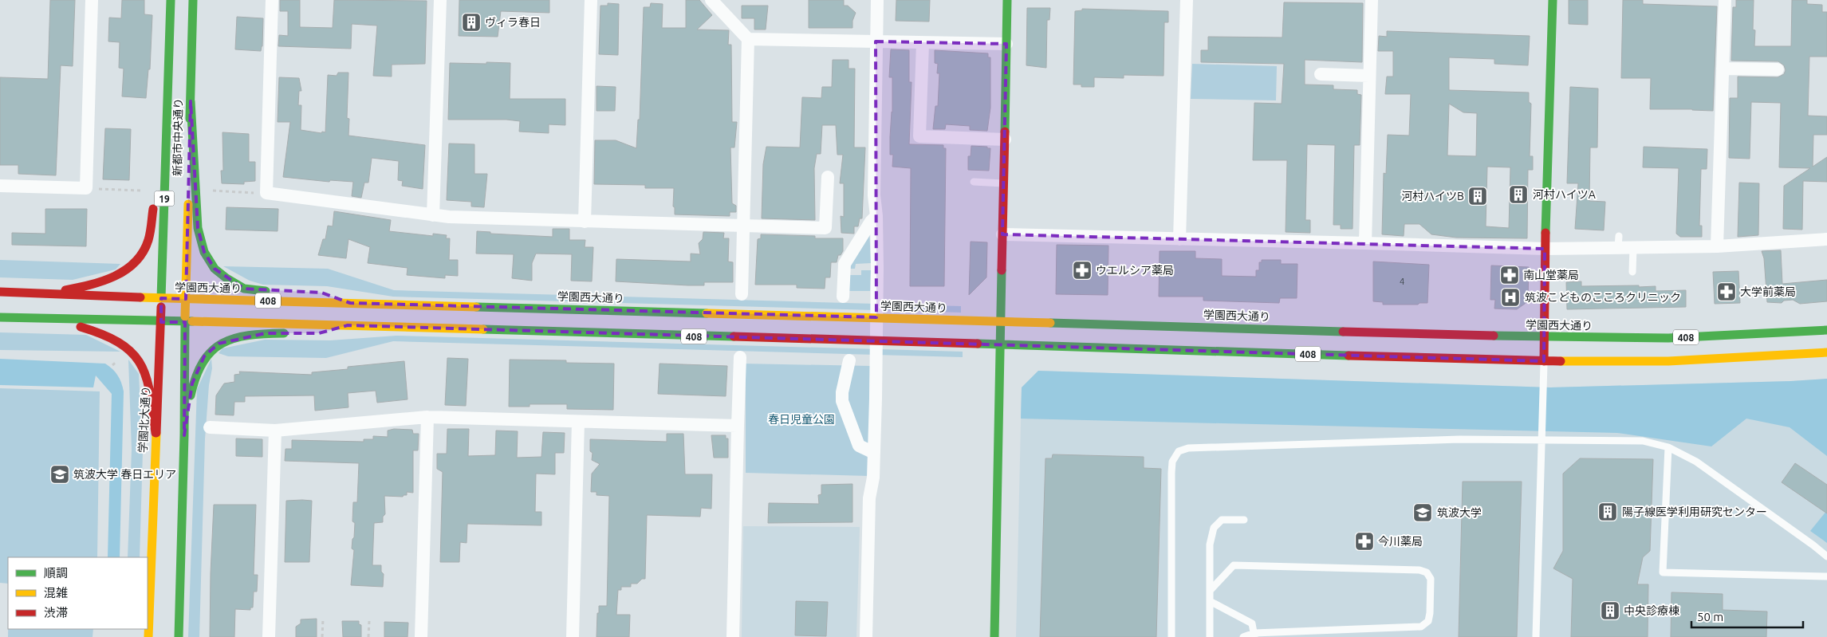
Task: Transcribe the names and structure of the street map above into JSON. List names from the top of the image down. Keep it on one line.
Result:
{"streets":{"main road":["新都市中央通り","19","学園西大通り","408","学園北大通り"]},"crossings":[["新都市中央通り","学園西大通り"],["新都市中央通り","408"],["新都市中央通り","学園北大通り"],["学園西大通り","学園北大通り"],["408","学園北大通り"]],"parks":["春日児童公園"],"places":{"building":["ヴィラ春日","河村ハイツA","河村ハイツB","陽子線医学利用研究センター","中央診療棟"],"pharmacy":["ウエルシア薬局","南山堂薬局","大学前薬局","今川薬局"],"hospital":["筑波こどものこころクリニック"],"school or university":["筑波大学 春日エリア","筑波大学"]},"house_numbers":["4"],"legend":["順調","混雑","渋滞"],"scale_bar":"50 m"}
